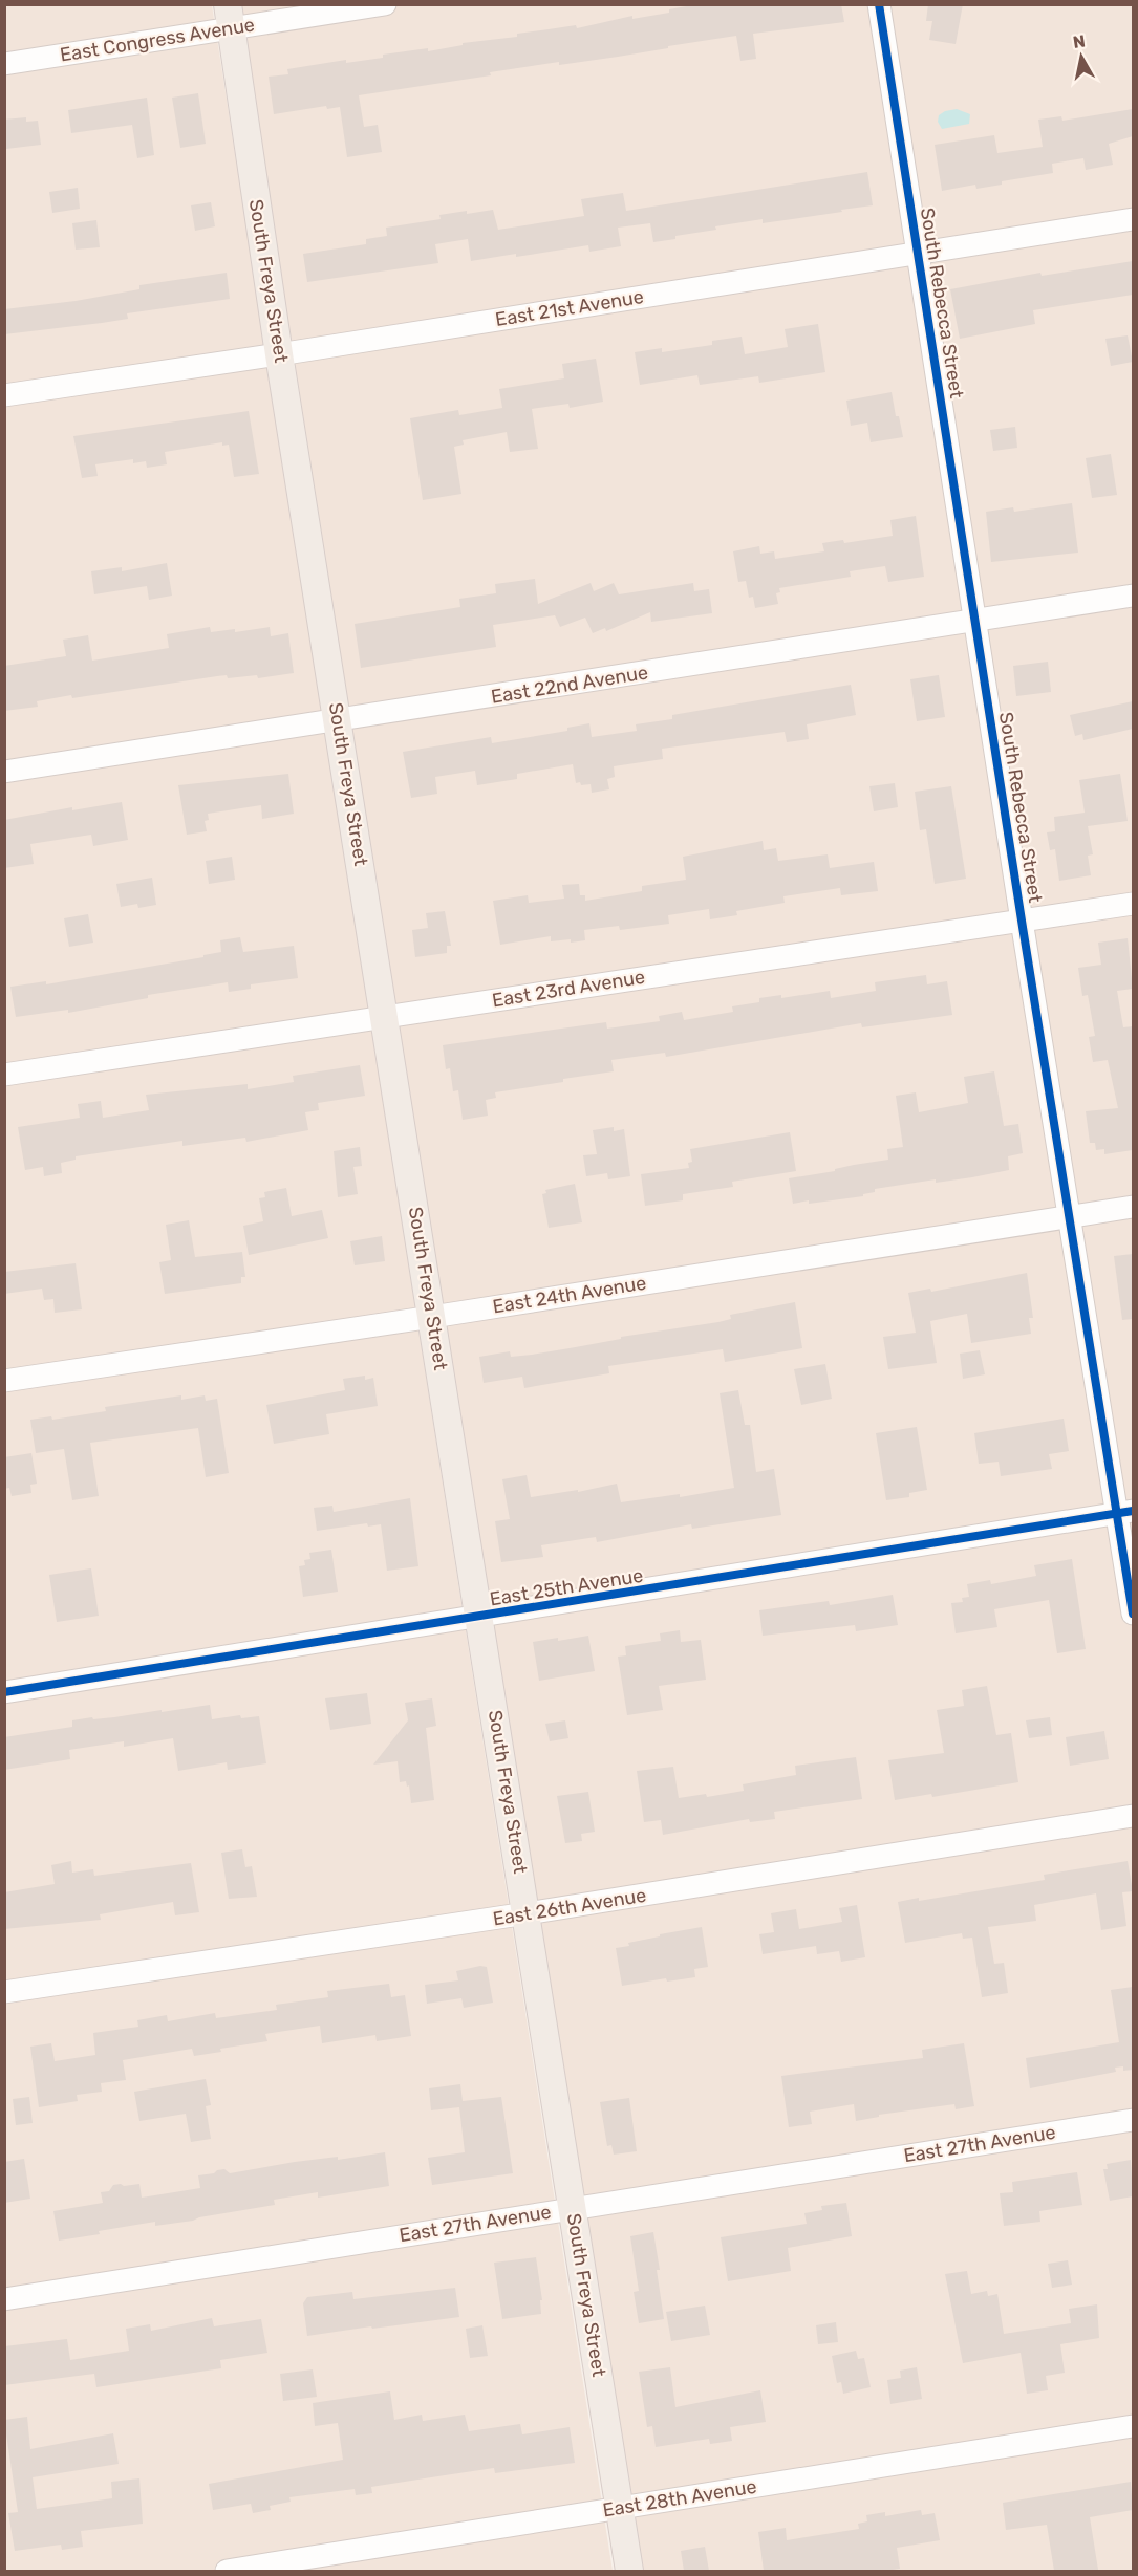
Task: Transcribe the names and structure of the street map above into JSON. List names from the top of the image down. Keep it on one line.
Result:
{"streets":{"main road":["South Freya Street"],"street":["East Congress Avenue","South Rebecca Street","East 21st Avenue","East 22nd Avenue","East 23rd Avenue","East 24th Avenue","East 25th Avenue","East 26th Avenue","East 27th Avenue","East 28th Avenue"]},"crossings":[["East Congress Avenue","South Freya Street"],["South Freya Street","East 21st Avenue"],["South Freya Street","East 22nd Avenue"],["South Freya Street","East 23rd Avenue"],["South Freya Street","East 24th Avenue"],["South Freya Street","East 25th Avenue"],["South Freya Street","East 26th Avenue"],["South Freya Street","East 27th Avenue"],["South Freya Street","East 28th Avenue"],["South Rebecca Street","East 21st Avenue"],["South Rebecca Street","East 22nd Avenue"],["South Rebecca Street","East 23rd Avenue"],["South Rebecca Street","East 24th Avenue"],["South Rebecca Street","East 25th Avenue"]],"north":"top"}
